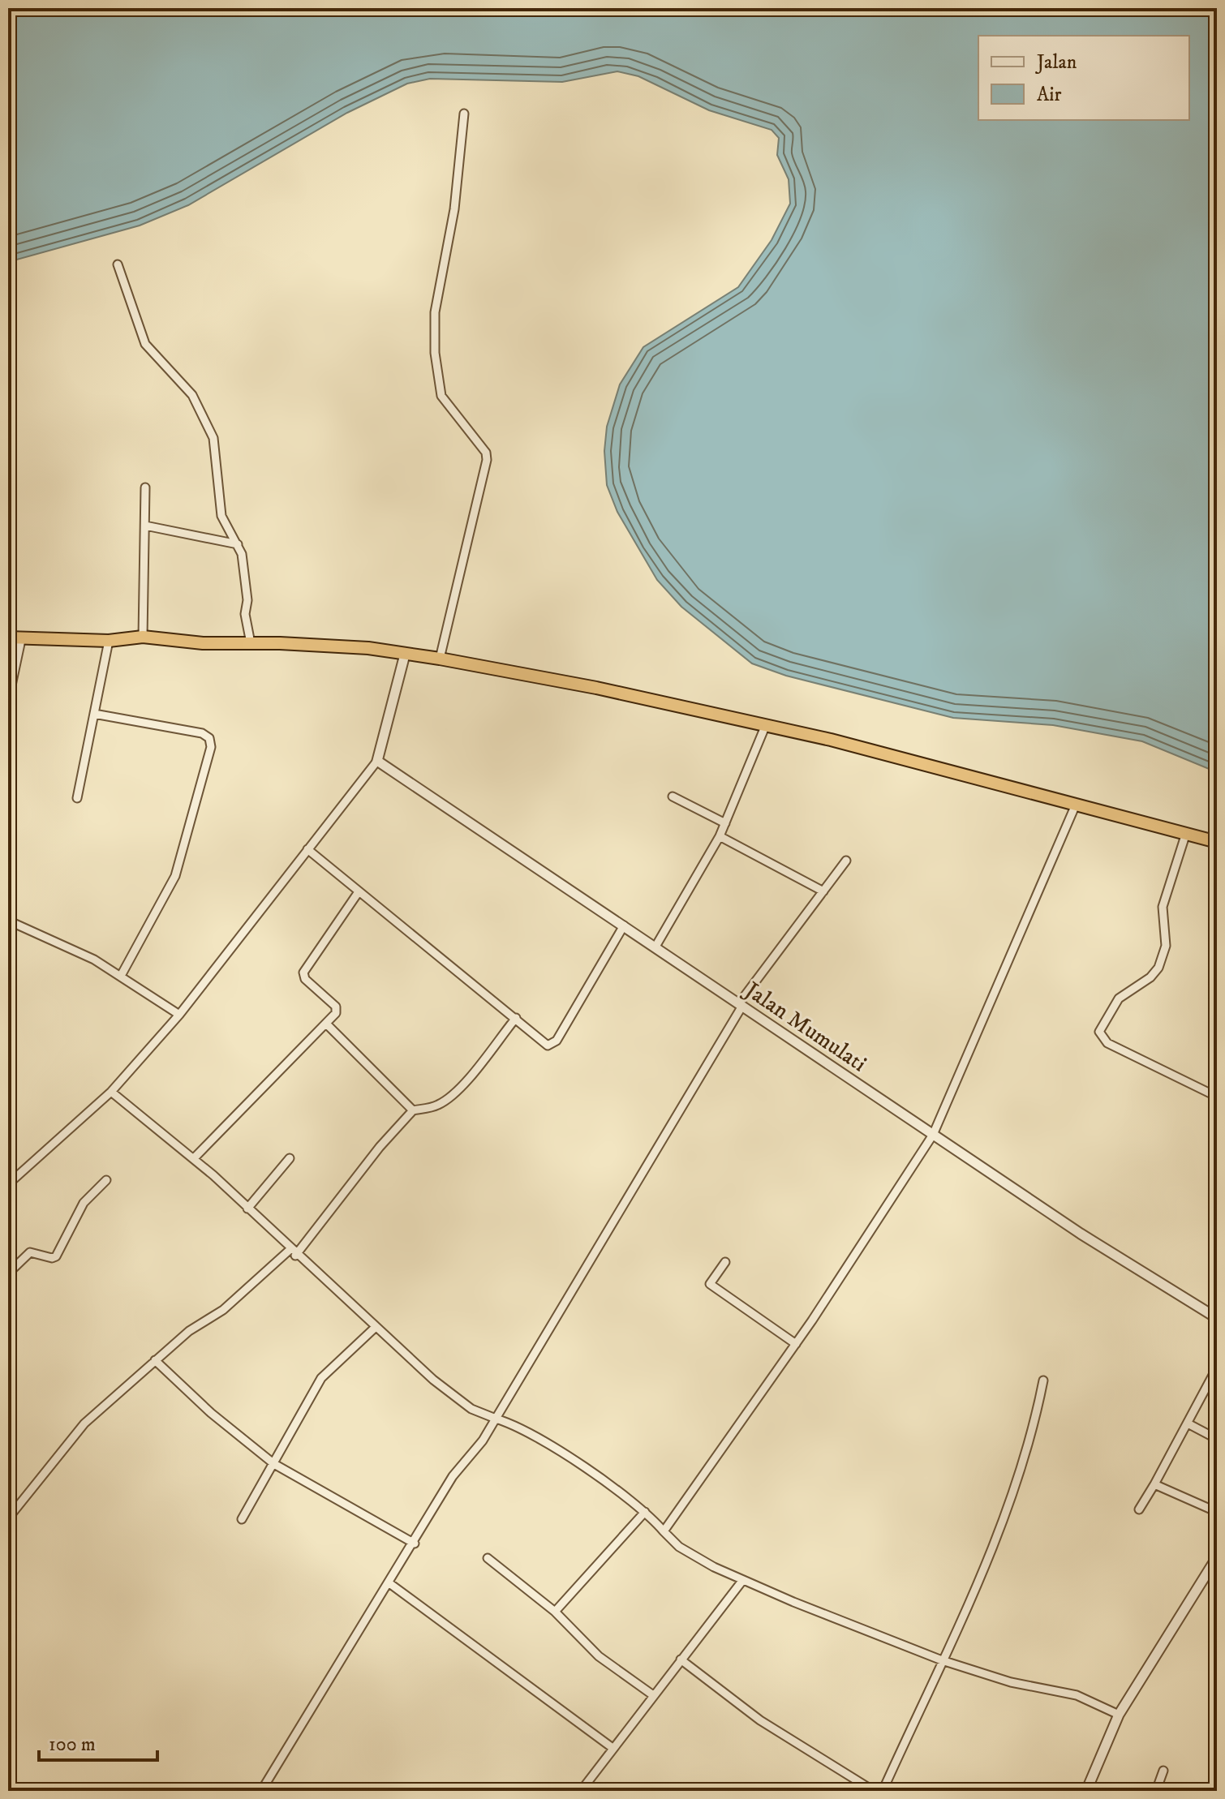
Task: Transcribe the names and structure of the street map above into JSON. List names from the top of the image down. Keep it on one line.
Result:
{"streets":{"street":["Jalan Mumulati"]},"legend":["Jalan","Air"],"scale_bar":"100 m"}
